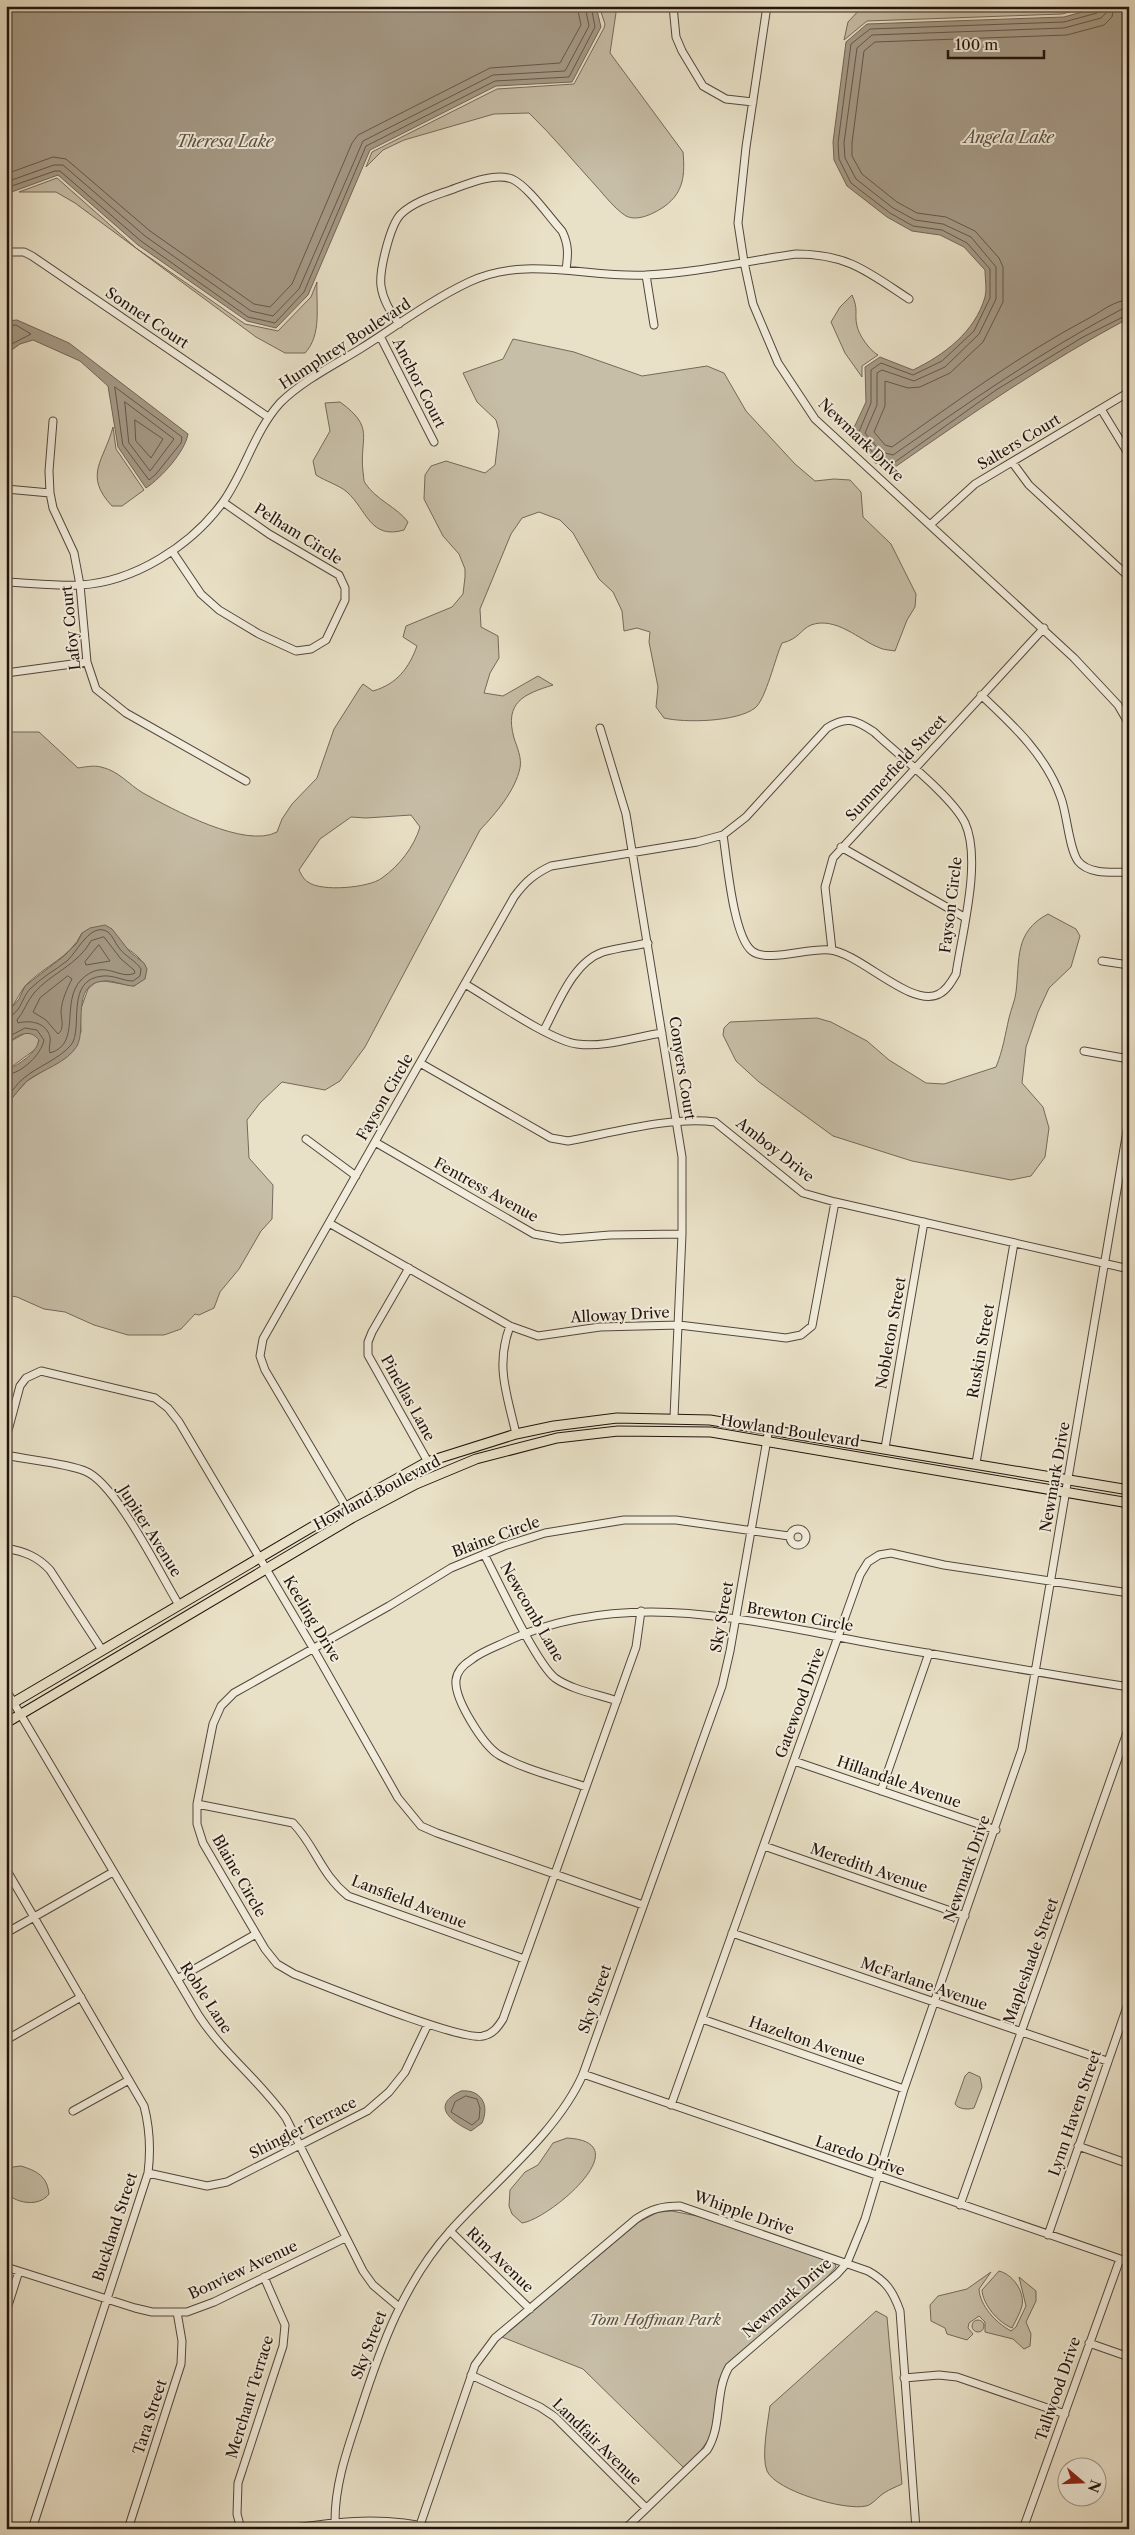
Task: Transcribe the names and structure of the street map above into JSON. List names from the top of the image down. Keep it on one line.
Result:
{"streets":{"main road":["Howland Boulevard"],"street":["Sonnet Court","Humphrey Boulevard","Anchor Court","Newmark Drive","Salters Court","Pelham Circle","Lafoy Court","Summerfield Street","Fayson Circle","Conyers Court","Amboy Drive","Fentress Avenue","Alloway Drive","Nobleton Street","Ruskin Street","Pinellas Lane","Jupiter Avenue","Blaine Circle","Newcomb Lane","Sky Street","Brewton Circle","Keeling Drive","Gatewood Drive","Hillandale Avenue","Meredith Avenue","Lansfield Avenue","Mapleshade Street","McFarlane Avenue","Roble Lane","Hazelton Avenue","Lynn Haven Street","Shingler Terrace","Laredo Drive","Whipple Drive","Buckland Street","Rim Avenue","Bonview Avenue","Tallwood Drive","Merchant Terrace","Tara Street","Landfair Avenue"]},"crossings":[["Sonnet Court","Humphrey Boulevard"],["Humphrey Boulevard","Anchor Court"],["Humphrey Boulevard","Newmark Drive"],["Humphrey Boulevard","Pelham Circle"],["Humphrey Boulevard","Lafoy Court"],["Newmark Drive","Salters Court"],["Newmark Drive","Summerfield Street"],["Newmark Drive","Amboy Drive"],["Newmark Drive","Howland Boulevard"],["Newmark Drive","Brewton Circle"],["Newmark Drive","Gatewood Drive"],["Newmark Drive","Hillandale Avenue"],["Newmark Drive","Meredith Avenue"],["Newmark Drive","McFarlane Avenue"],["Newmark Drive","Hazelton Avenue"],["Newmark Drive","Laredo Drive"],["Newmark Drive","Whipple Drive"],["Newmark Drive","Landfair Avenue"],["Summerfield Street","Fayson Circle"],["Fayson Circle","Conyers Court"],["Fayson Circle","Amboy Drive"],["Fayson Circle","Fentress Avenue"],["Fayson Circle","Alloway Drive"],["Fayson Circle","Howland Boulevard"],["Conyers Court","Amboy Drive"],["Conyers Court","Fentress Avenue"],["Conyers Court","Alloway Drive"],["Conyers Court","Howland Boulevard"],["Amboy Drive","Alloway Drive"],["Amboy Drive","Nobleton Street"],["Amboy Drive","Ruskin Street"],["Alloway Drive","Pinellas Lane"],["Nobleton Street","Howland Boulevard"],["Ruskin Street","Howland Boulevard"],["Pinellas Lane","Howland Boulevard"],["Howland Boulevard","Jupiter Avenue"],["Howland Boulevard","Sky Street"],["Howland Boulevard","Keeling Drive"],["Howland Boulevard","Roble Lane"],["Blaine Circle","Newcomb Lane"],["Blaine Circle","Sky Street"],["Blaine Circle","Brewton Circle"],["Blaine Circle","Keeling Drive"],["Blaine Circle","Lansfield Avenue"],["Blaine Circle","Shingler Terrace"],["Newcomb Lane","Brewton Circle"],["Sky Street","Brewton Circle"],["Sky Street","Keeling Drive"],["Sky Street","Roble Lane"],["Sky Street","Laredo Drive"],["Sky Street","Rim Avenue"],["Brewton Circle","Gatewood Drive"],["Gatewood Drive","Hillandale Avenue"],["Gatewood Drive","Meredith Avenue"],["Gatewood Drive","McFarlane Avenue"],["Gatewood Drive","Hazelton Avenue"],["Gatewood Drive","Laredo Drive"],["Mapleshade Street","McFarlane Avenue"],["Mapleshade Street","Laredo Drive"],["McFarlane Avenue","Lynn Haven Street"],["Roble Lane","Shingler Terrace"],["Roble Lane","Bonview Avenue"],["Lynn Haven Street","Laredo Drive"],["Shingler Terrace","Buckland Street"],["Laredo Drive","Tallwood Drive"],["Whipple Drive","Rim Avenue"],["Whipple Drive","Landfair Avenue"],["Buckland Street","Bonview Avenue"],["Bonview Avenue","Merchant Terrace"],["Bonview Avenue","Tara Street"]],"water":["Angela Lake","Theresa Lake"],"parks":["Tom Hoffman Park"],"scale_bar":"100 m","north":"right"}
